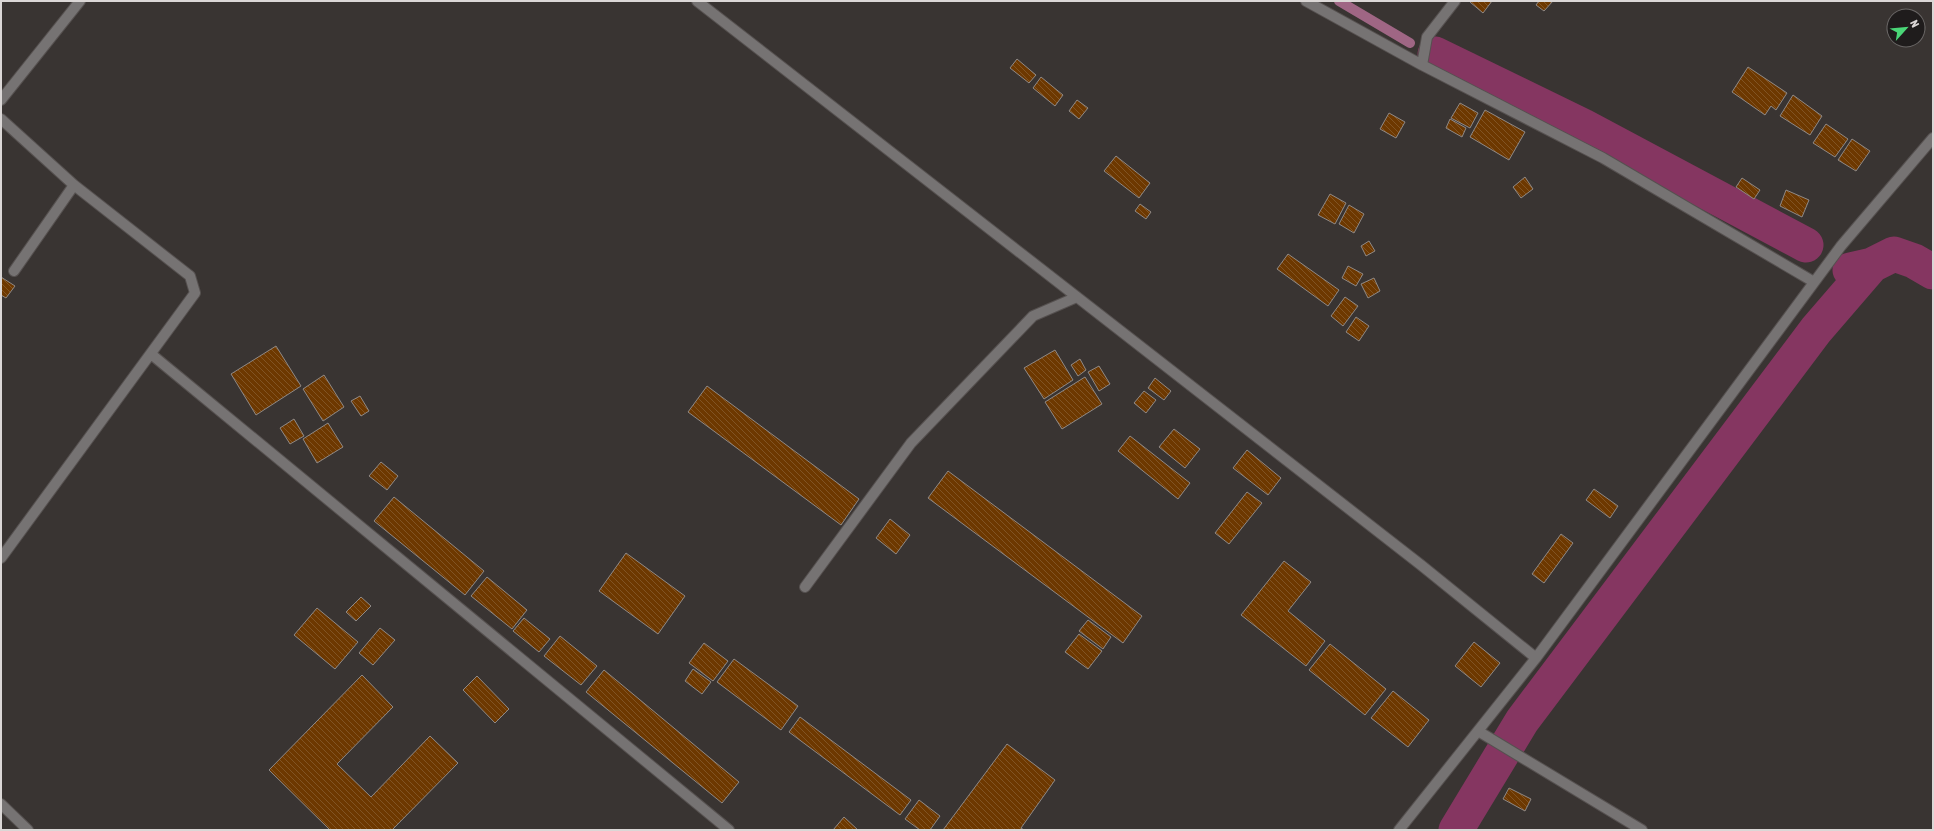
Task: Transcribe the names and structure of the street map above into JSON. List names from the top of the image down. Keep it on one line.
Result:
{"north":"top right"}
